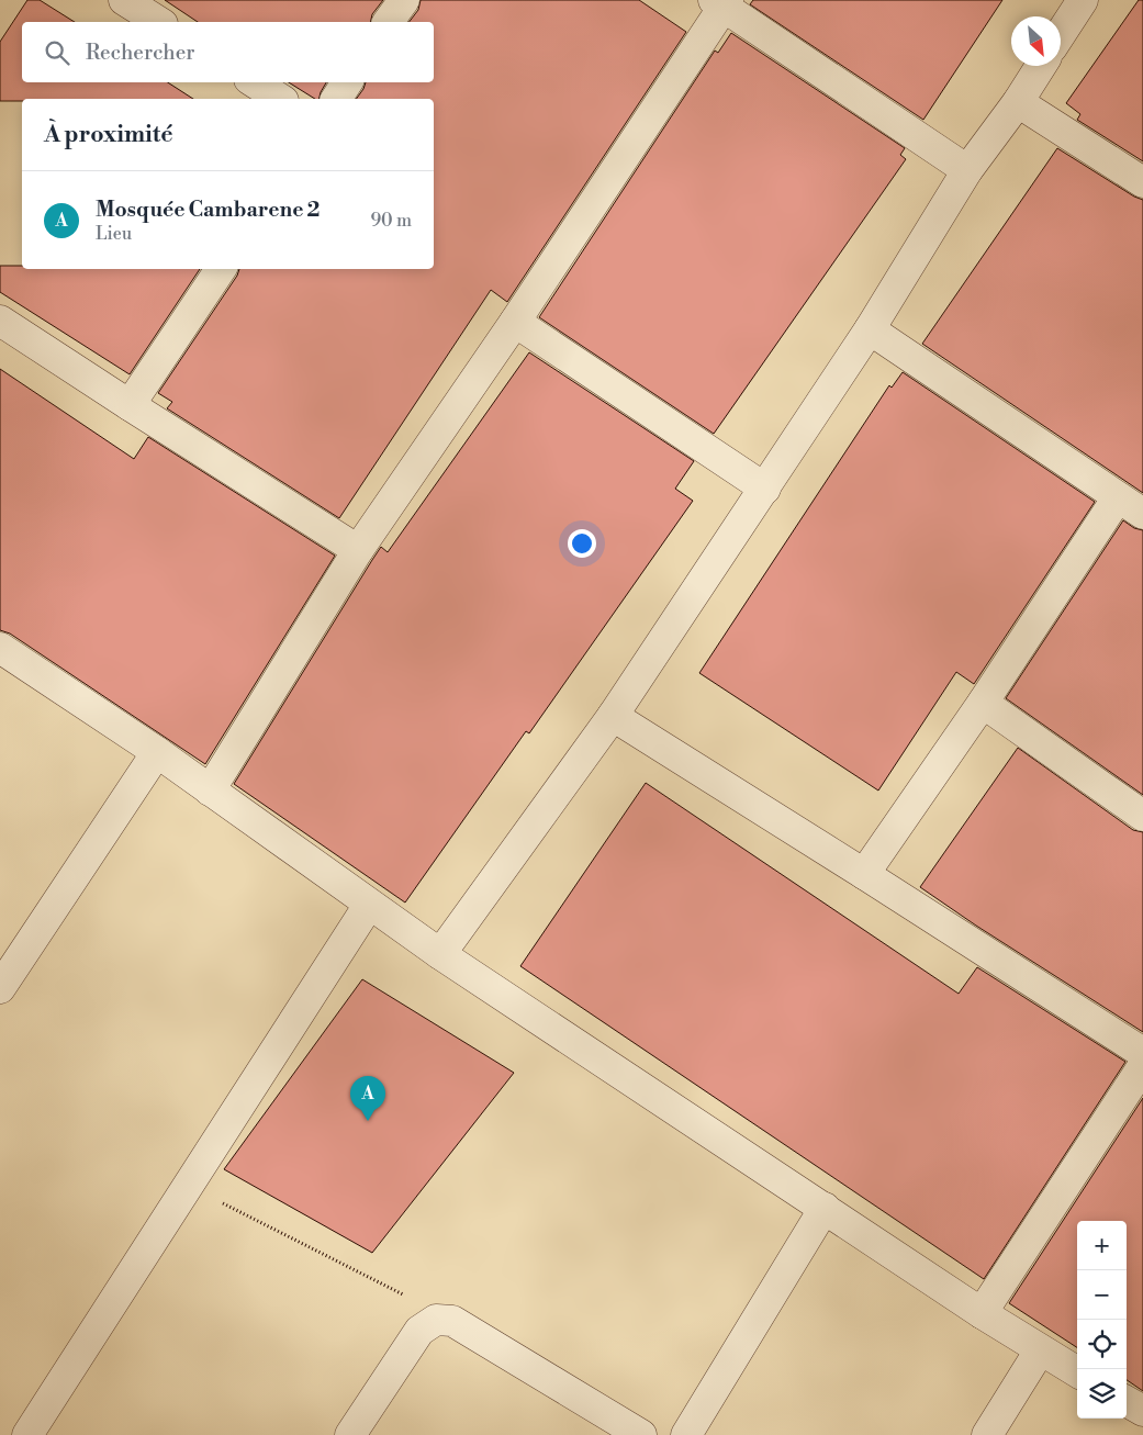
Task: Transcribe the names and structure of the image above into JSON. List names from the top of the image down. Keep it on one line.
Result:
{"north":"bottom right","page":{"search":"Rechercher","heading":"À proximité","list":[{"mark":"A","name":"Mosquée Cambarene 2","note":"Lieu","value":"90 m"}],"pins":"A","map_buttons":["+","−"]}}
